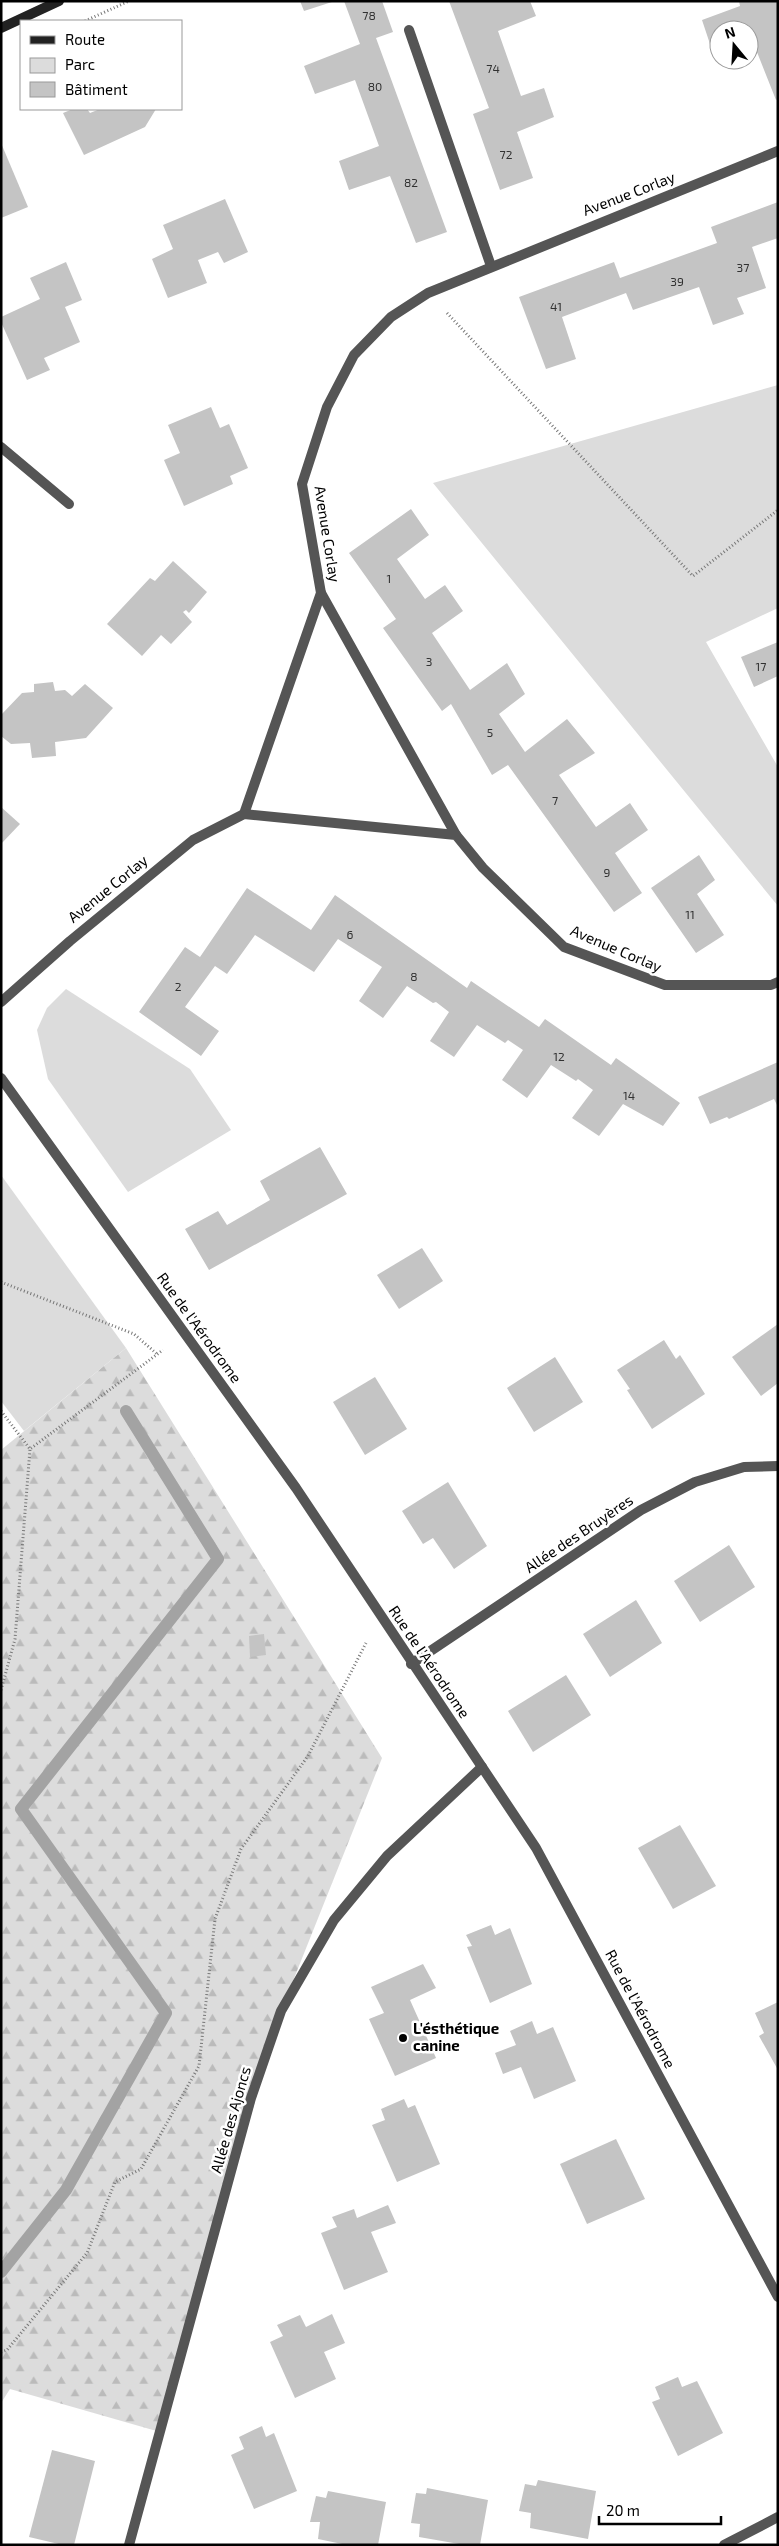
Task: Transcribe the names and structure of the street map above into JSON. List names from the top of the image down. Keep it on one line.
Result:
{"streets":{"street":["Avenue Corlay","Rue de l'Aérodrome","Allée des Bruyères","Allée des Ajoncs"]},"crossings":[["Rue de l'Aérodrome","Allée des Bruyères"],["Rue de l'Aérodrome","Allée des Ajoncs"]],"places":["L'ésthétique canine"],"house_numbers":["78","74","80","72","82","37","39","41","1","3","17","5","7","9","11","6","8","2","12","14"],"legend":["Route","Parc","Bâtiment"],"scale_bar":"20 m","north":"top"}
